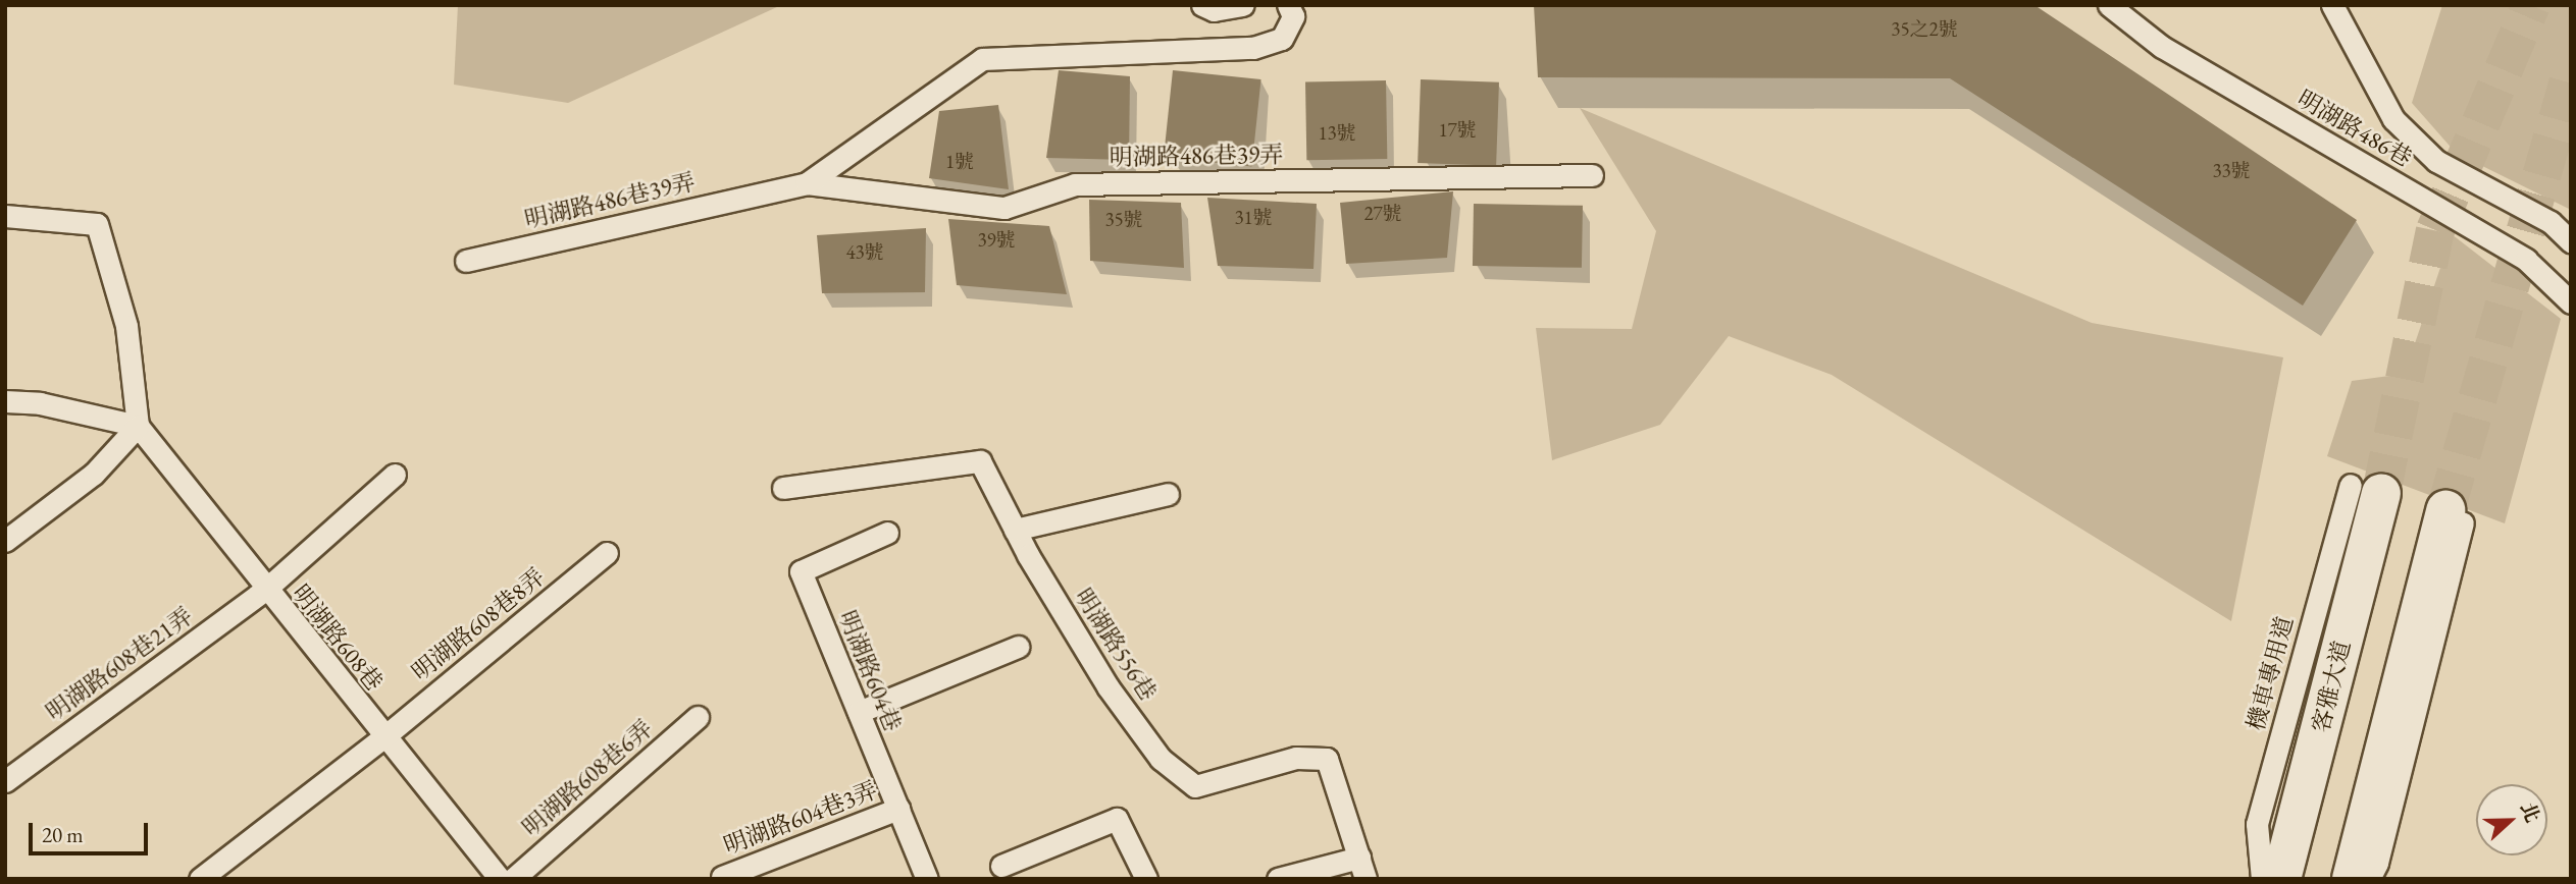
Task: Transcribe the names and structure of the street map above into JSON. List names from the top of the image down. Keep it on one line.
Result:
{"streets":{"street":["客雅大道"],"lane":["明湖路486巷","明湖路486巷39弄","明湖路608巷8弄","明湖路608巷","明湖路556巷","明湖路608巷21弄","明湖路604巷","機車專用道","明湖路608巷6弄","明湖路604巷3弄"]},"crossings":[["明湖路608巷8弄","明湖路608巷"],["明湖路608巷","明湖路608巷21弄"],["明湖路604巷","明湖路604巷3弄"],["機車專用道","客雅大道"]],"house_numbers":["35之2號","17號","13號","1號","33號","27號","31號","35號","39號","43號"],"scale_bar":"20 m","north":"right"}
